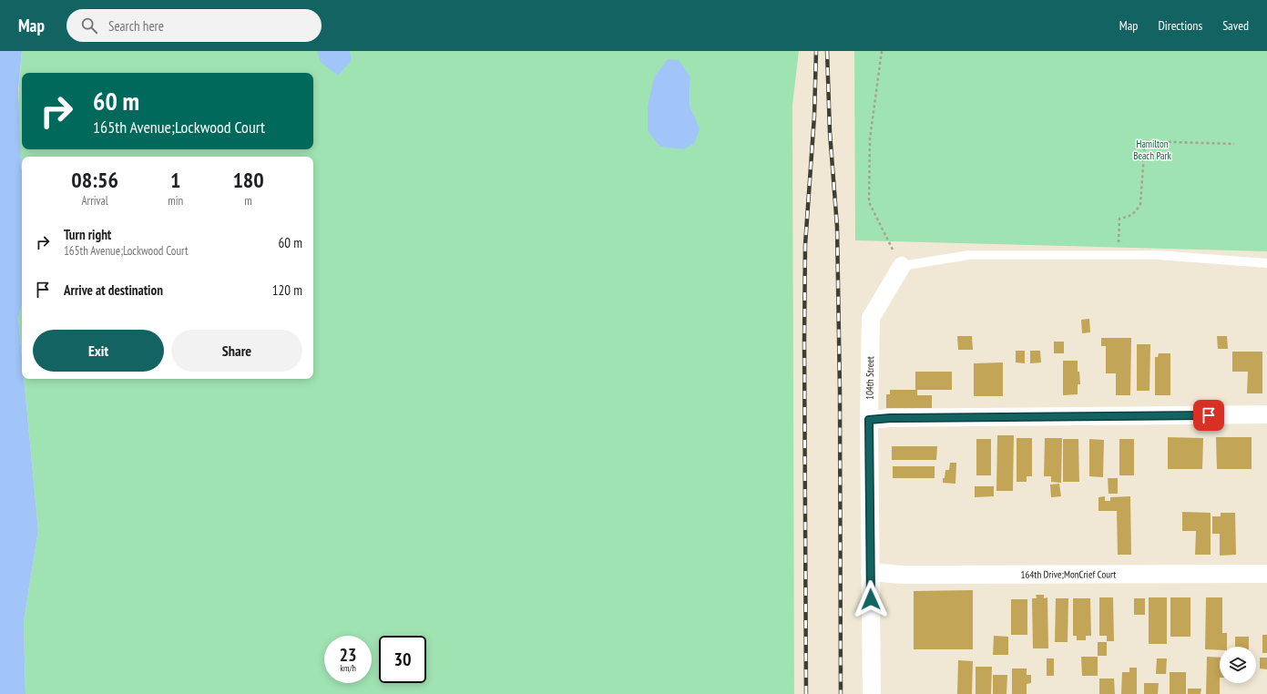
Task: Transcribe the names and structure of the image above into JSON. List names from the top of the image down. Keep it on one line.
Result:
{"streets":{"street":["104th Street","164th Drive;MonCrief Court"]},"crossings":[["104th Street","164th Drive;MonCrief Court"]],"parks":["Hamilton Beach Park"],"page":{"header":"Map","search":"Search here","nav":["Map","Directions","Saved"],"turn":["60 m","165th Avenue;Lockwood Court"],"eta":["08:56","Arrival","1","min","180","m"],"list":[{"name":"Turn right","note":"165th Avenue;Lockwood Court","value":"60 m"},{"name":"Arrive at destination","value":"120 m"}],"buttons":["Exit","Share"],"speed":"23 km/h","limit":"30"}}
